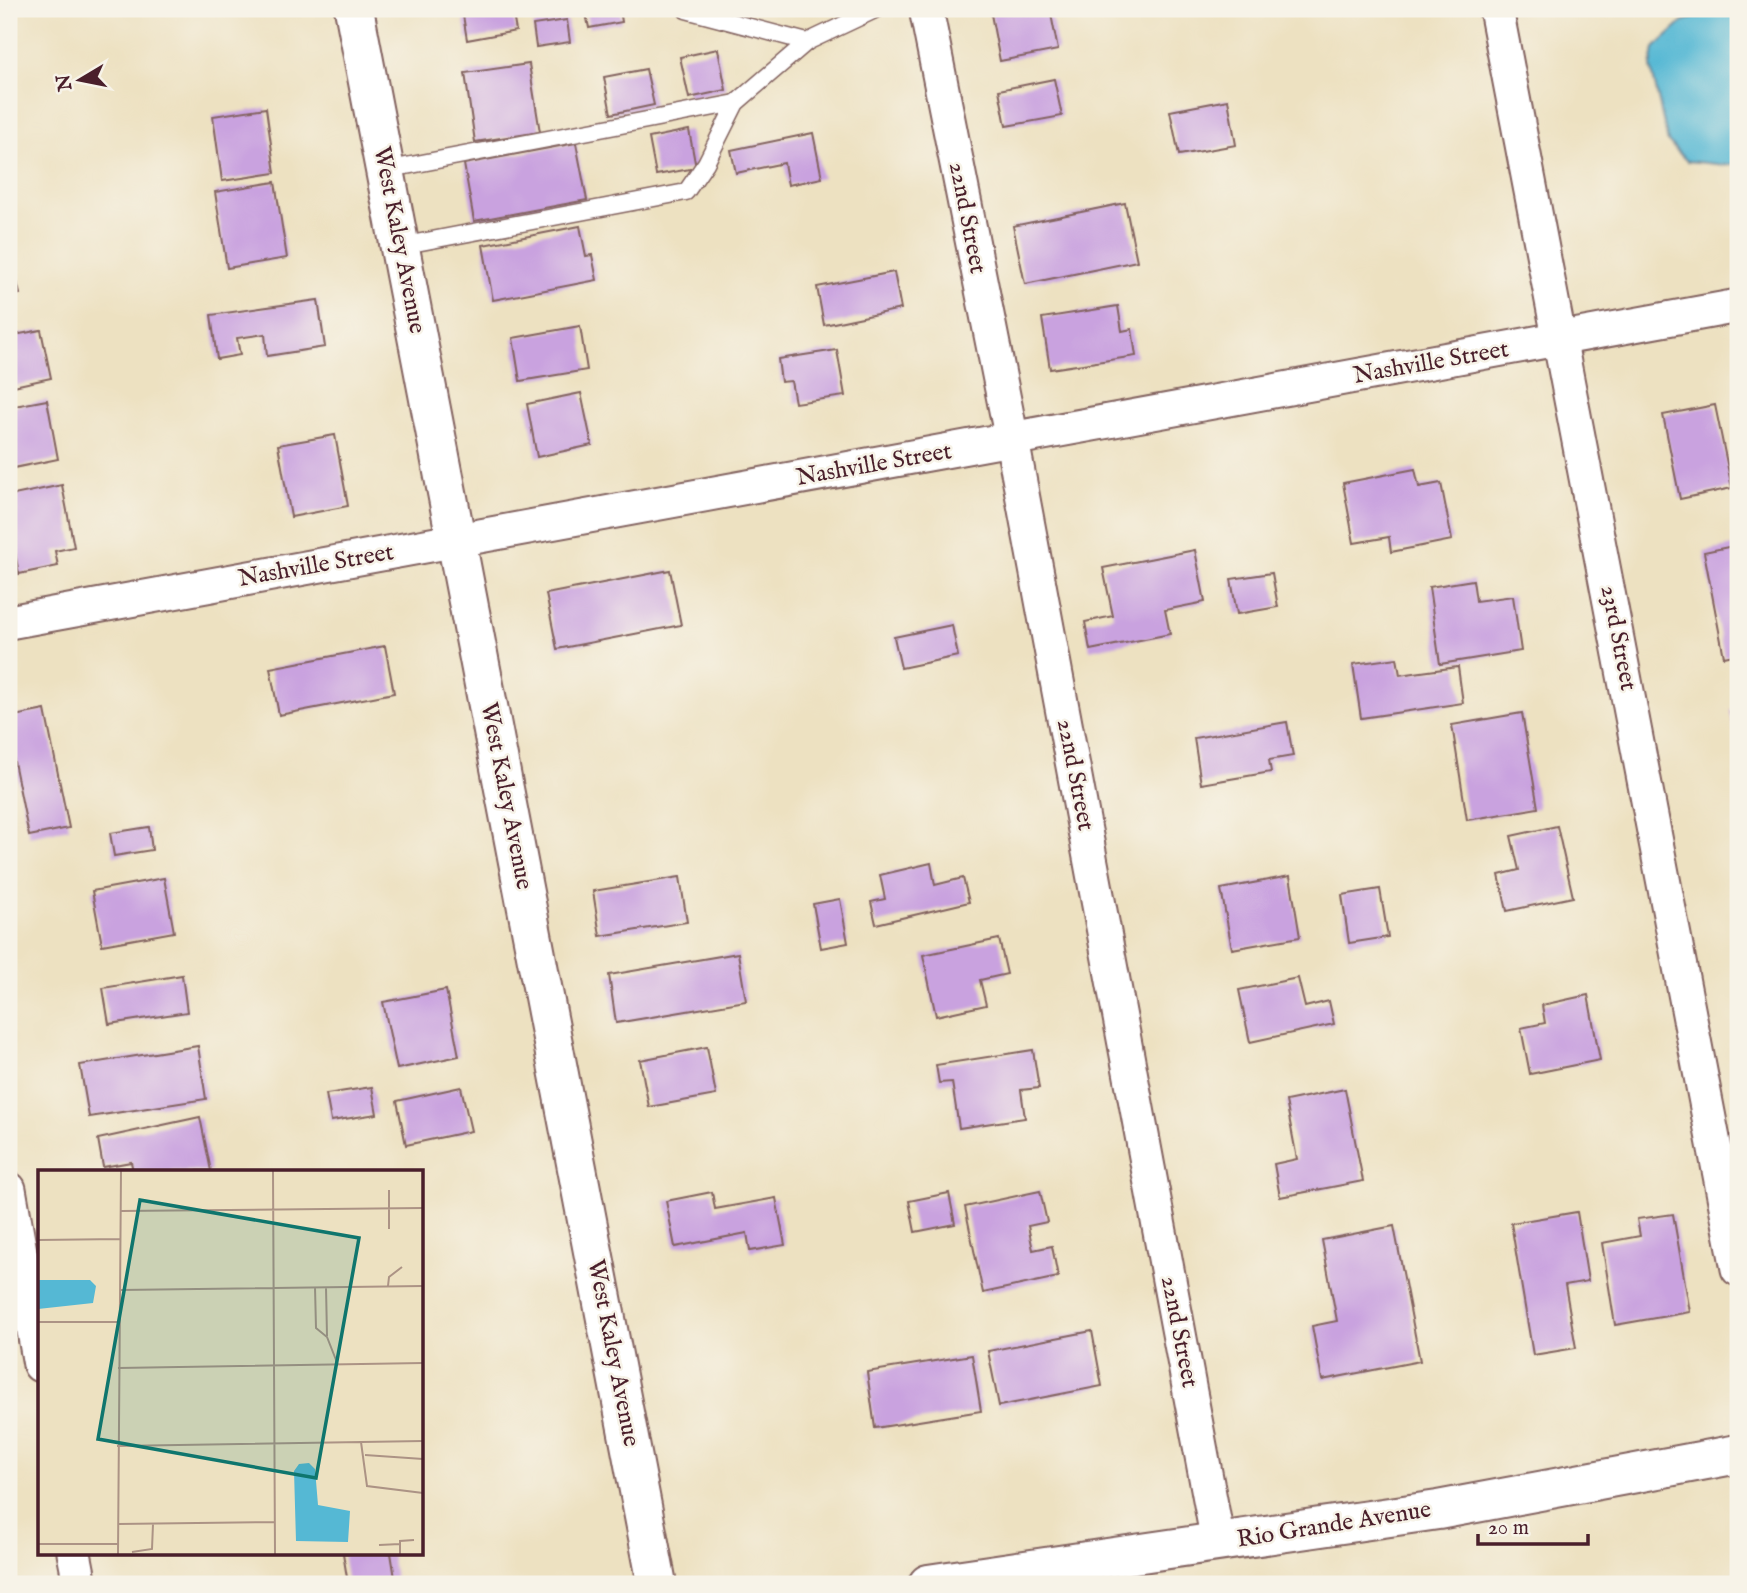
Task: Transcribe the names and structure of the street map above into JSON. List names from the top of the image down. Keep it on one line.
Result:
{"streets":{"street":["22nd Street","West Kaley Avenue","Nashville Street","23rd Street","Rio Grande Avenue"]},"crossings":[["22nd Street","Nashville Street"],["22nd Street","Rio Grande Avenue"],["West Kaley Avenue","Nashville Street"],["Nashville Street","23rd Street"]],"scale_bar":"20 m","north":"left"}
